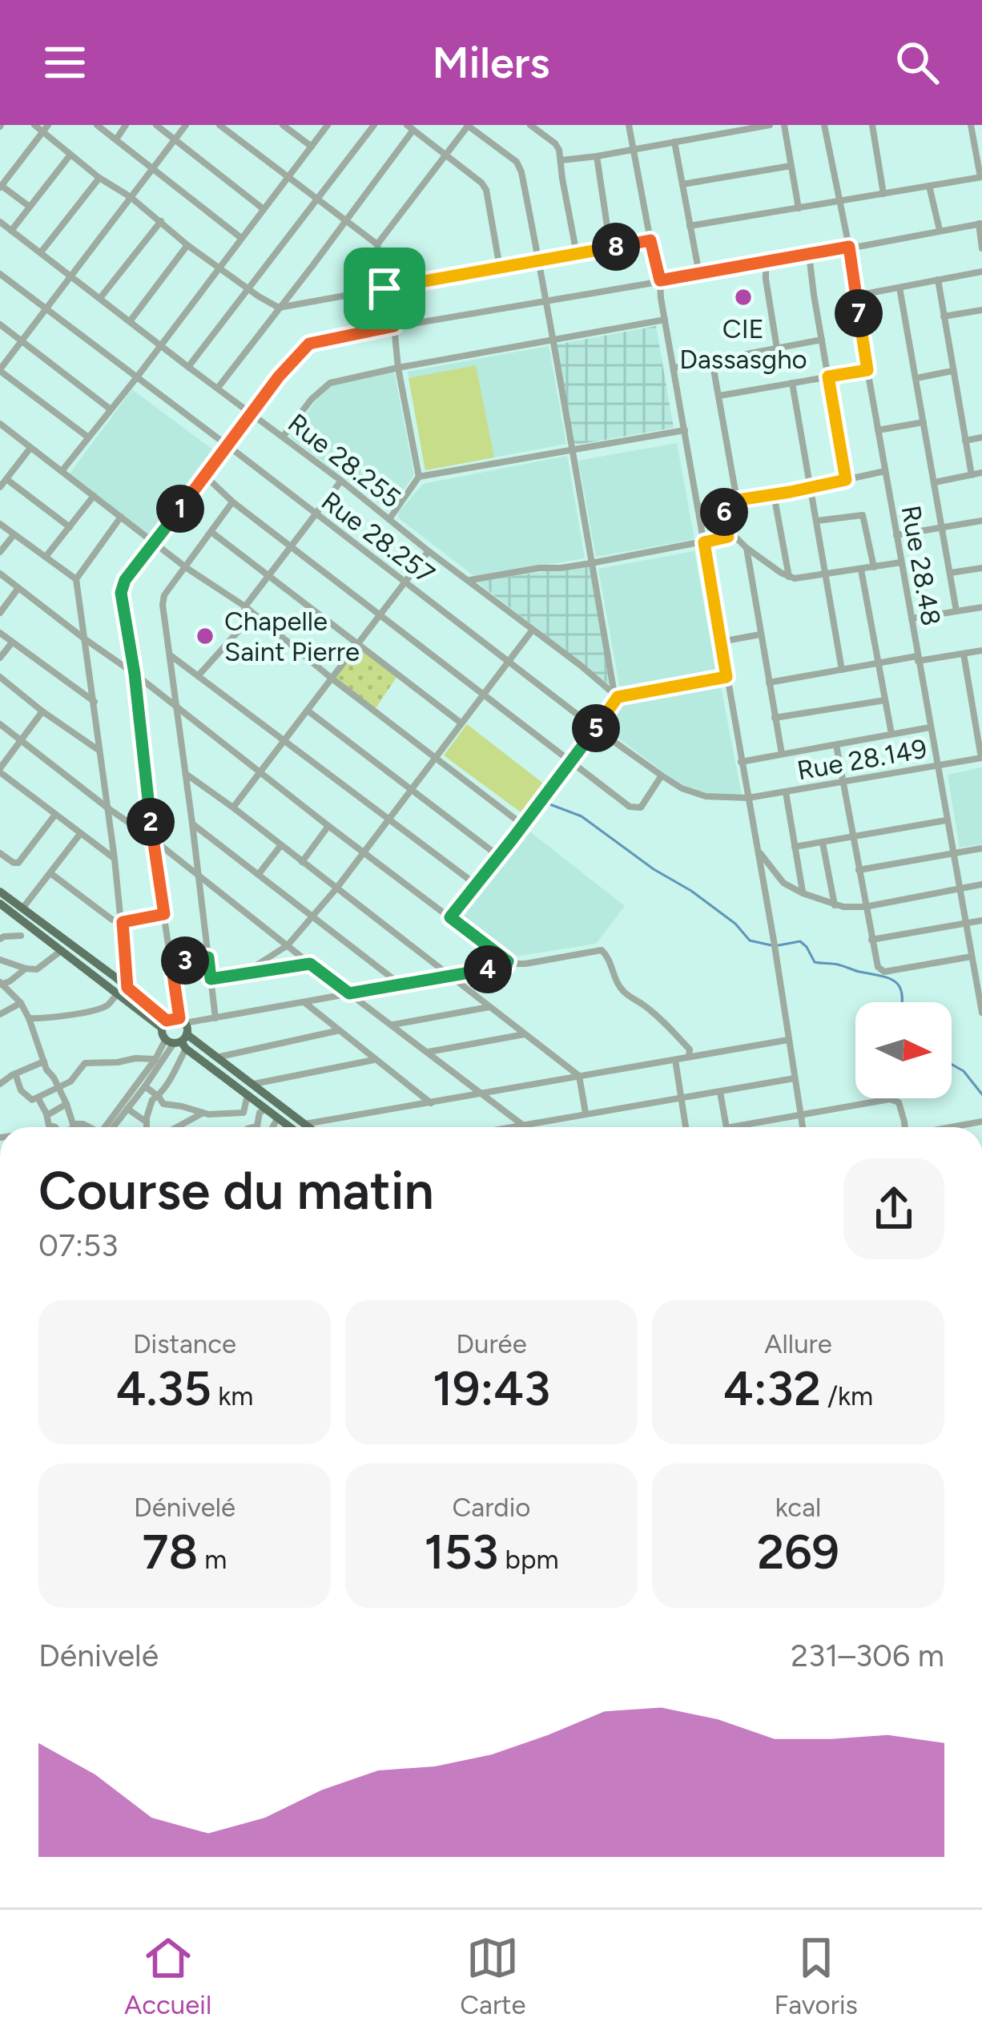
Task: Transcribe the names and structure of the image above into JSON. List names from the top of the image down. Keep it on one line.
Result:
{"streets":{"street":["Rue 28.255","Rue 28.257","Rue 28.48","Rue 28.149"]},"crossings":[["Rue 28.257","Rue 28.149"],["Rue 28.48","Rue 28.149"]],"places":["CIE Dassasgho","Chapelle Saint Pierre"],"north":"right","page":{"header":"Milers","pins":["8","7","1","6","5","2","3","4"],"heading":["Course du matin","07:53"],"stats":[["Distance","4.35 km"],["Durée","19:43"],["Allure","4:32 /km"],["Dénivelé","78 m"],["Cardio","153 bpm"],["kcal","269"]],"chart":["Dénivelé","231–306 m"],"tabs":["Accueil","Carte","Favoris"]}}
